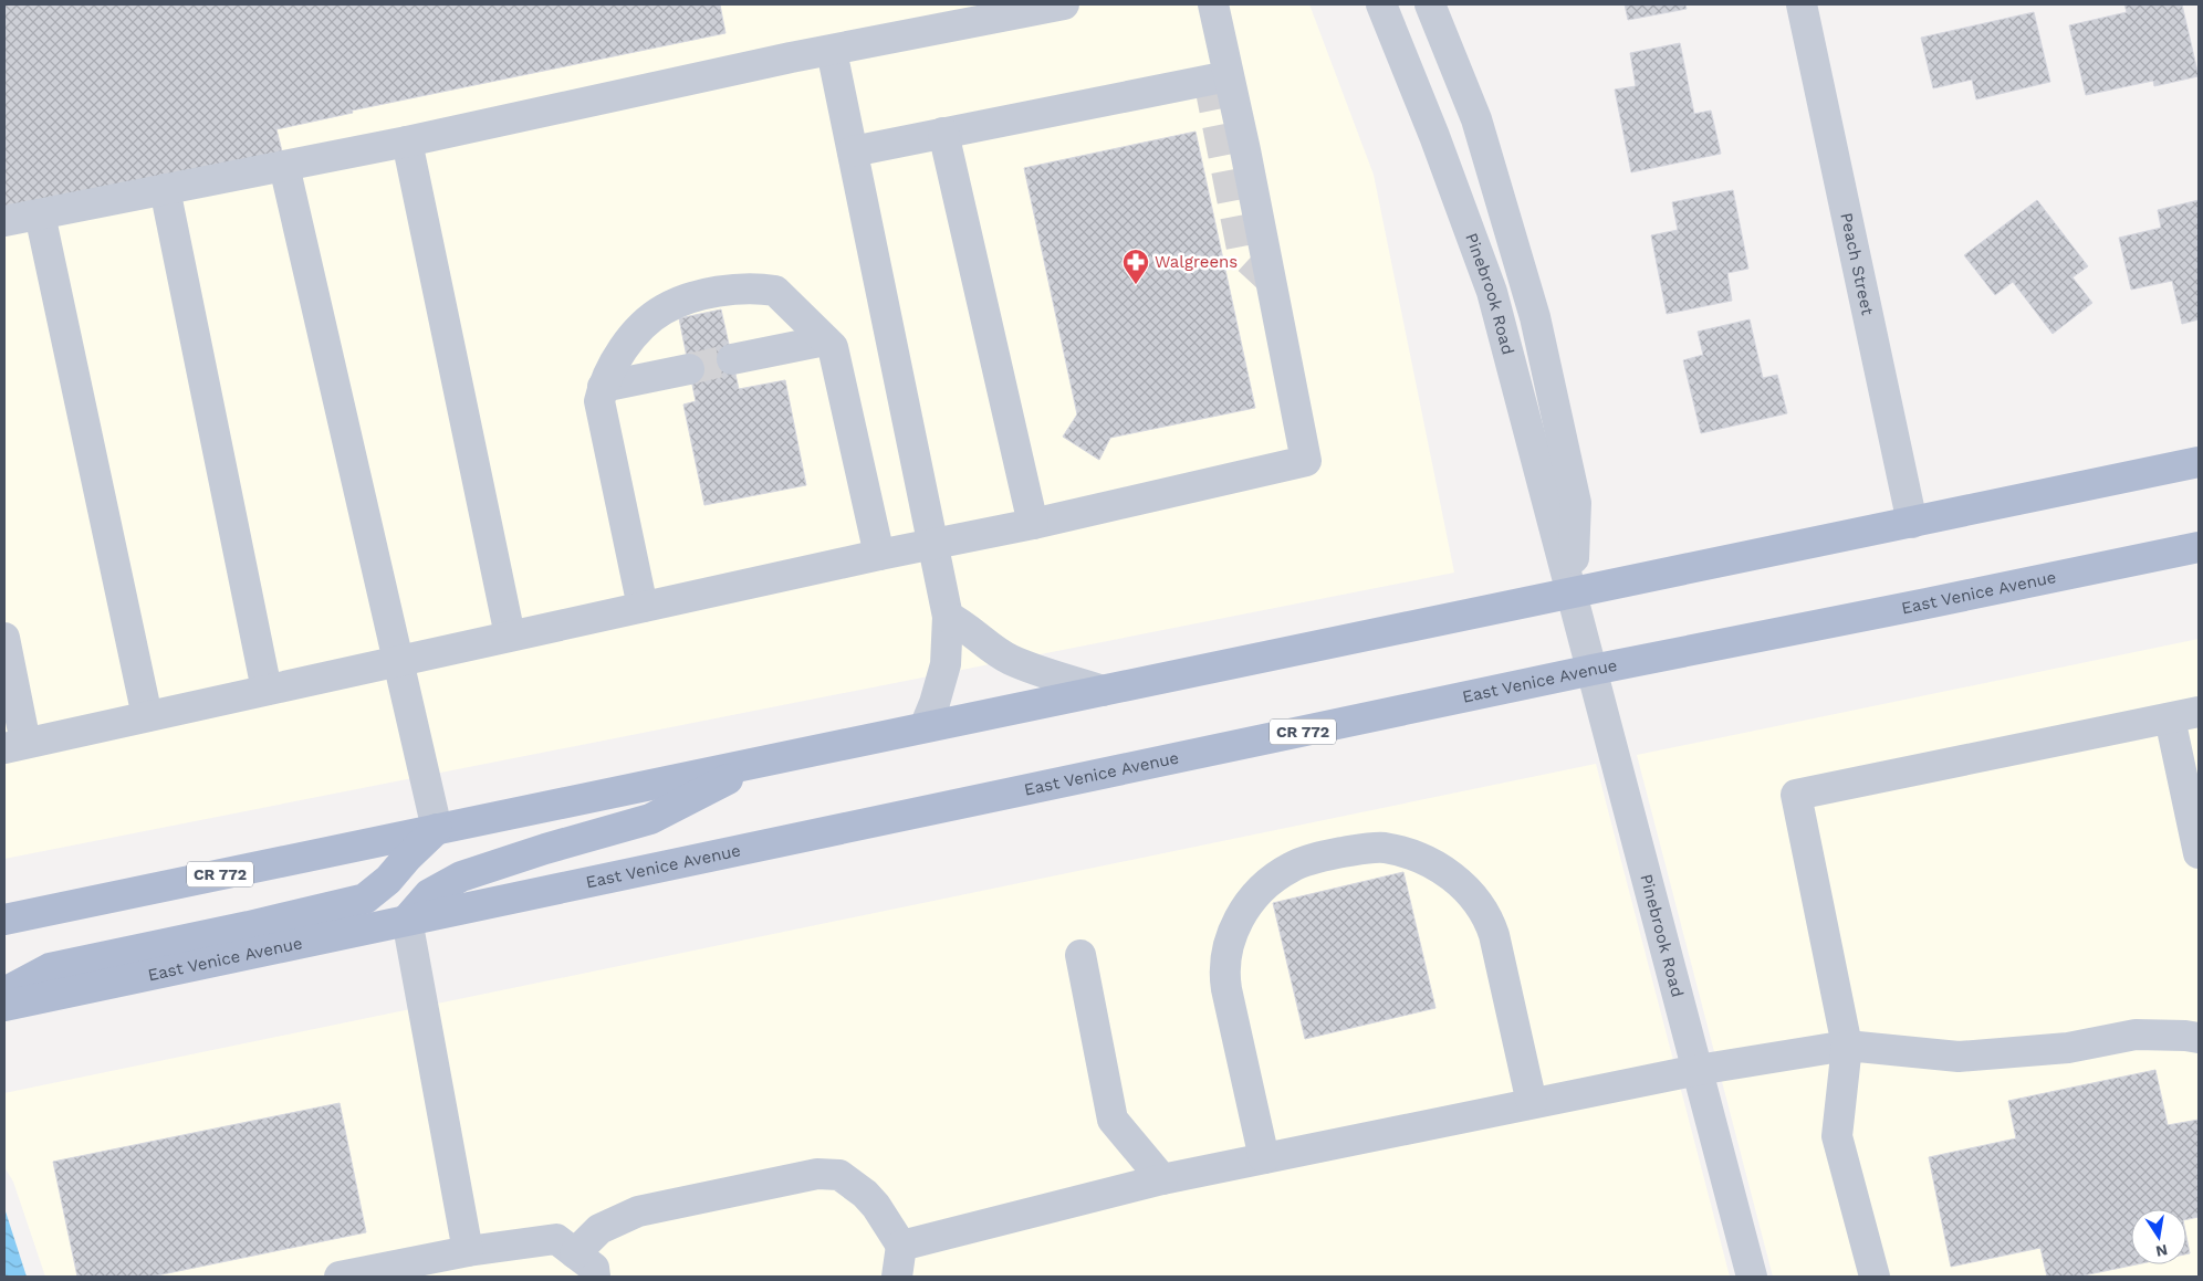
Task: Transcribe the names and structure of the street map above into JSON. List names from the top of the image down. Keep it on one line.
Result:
{"streets":{"main road":["East Venice Avenue","CR 772"],"street":["Peach Street","Pinebrook Road"]},"crossings":[["Peach Street","CR 772"],["Pinebrook Road","East Venice Avenue"],["Pinebrook Road","CR 772"]],"places":{"pharmacy":["Walgreens"]},"north":"bottom"}
